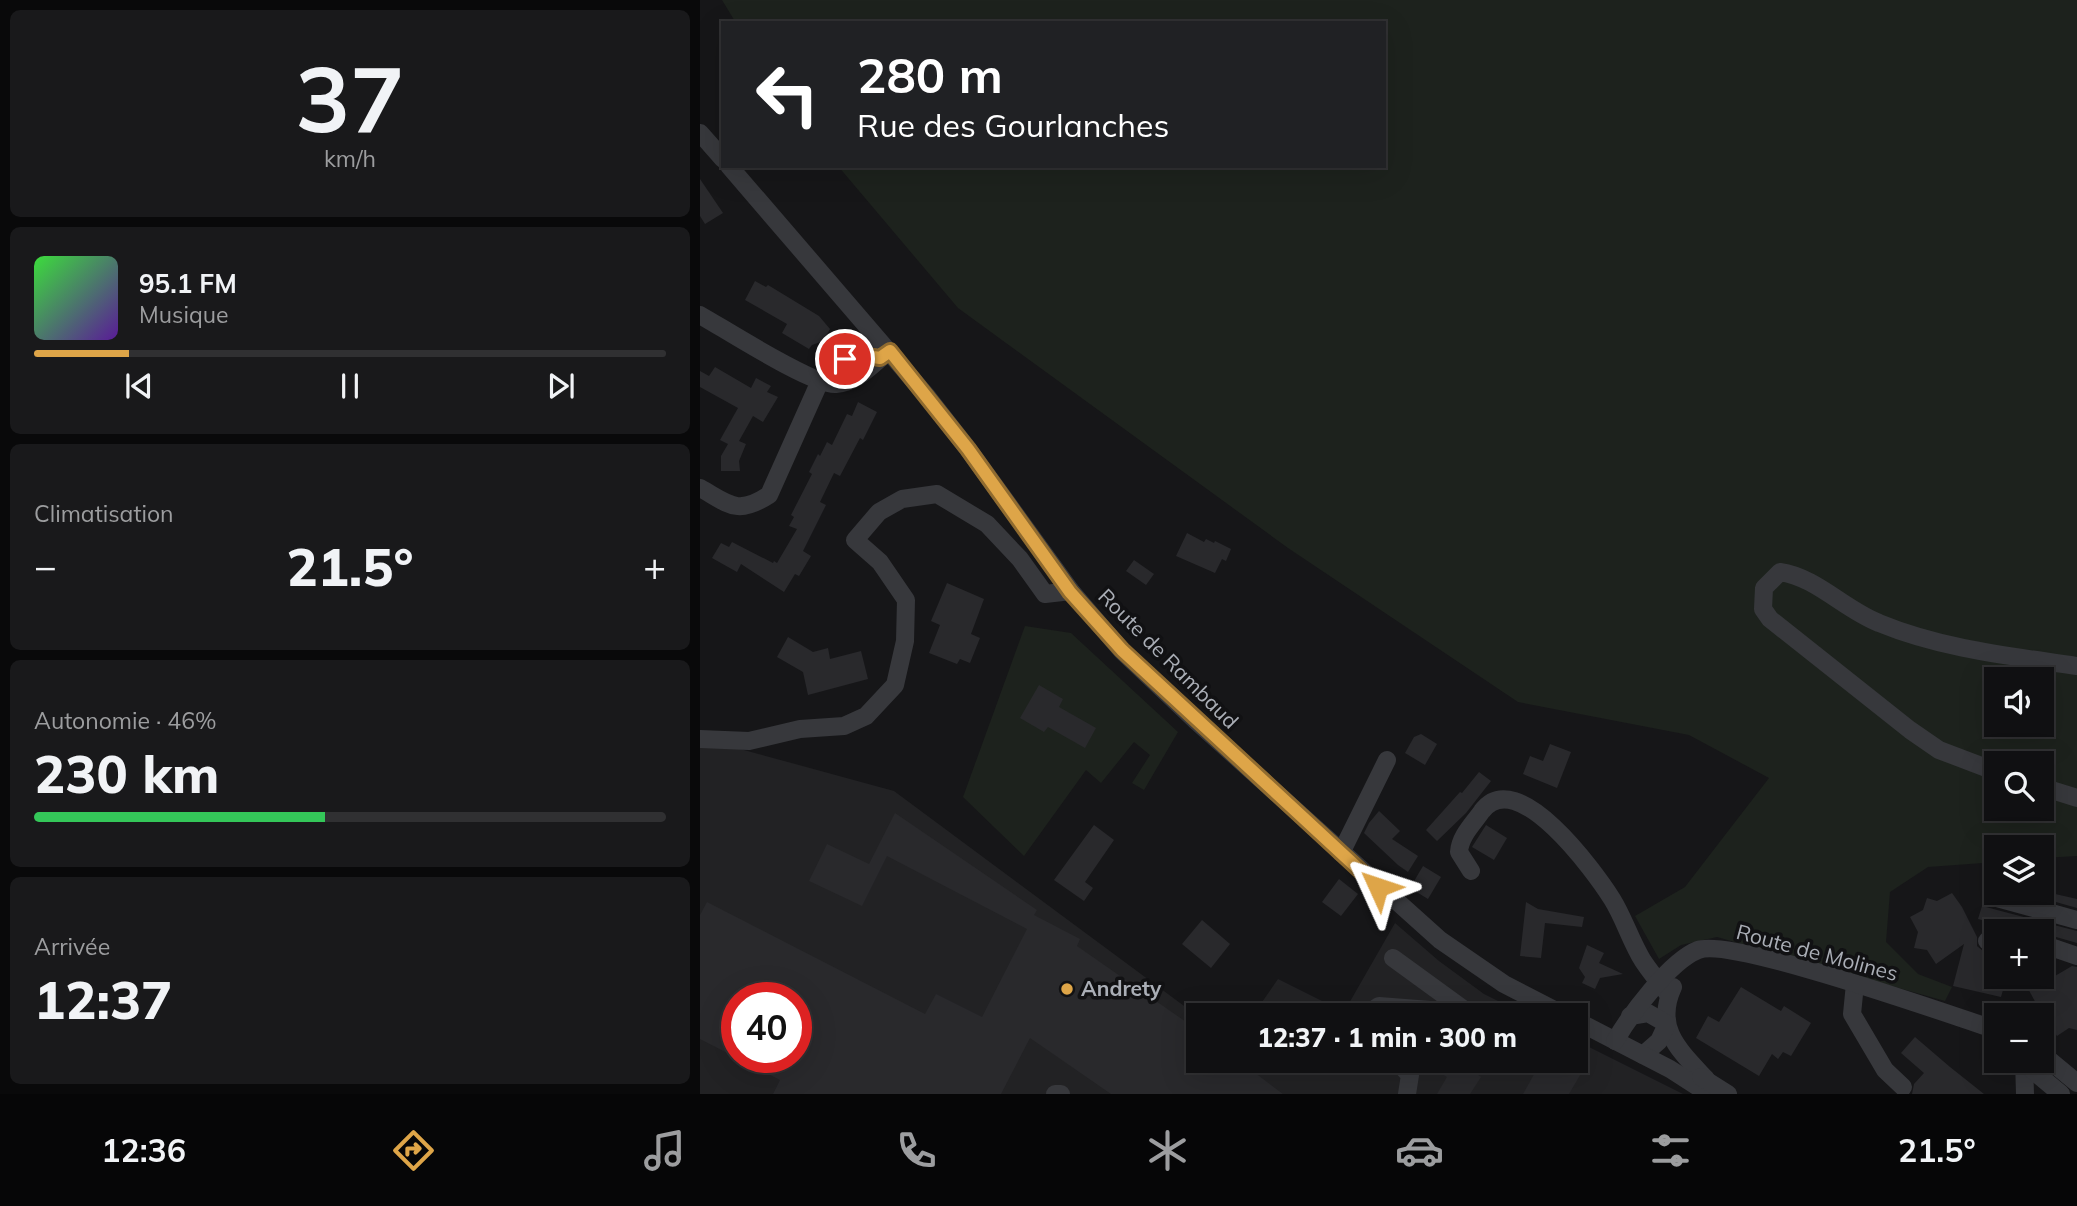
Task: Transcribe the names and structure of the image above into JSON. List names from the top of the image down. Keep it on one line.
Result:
{"streets":{"street":["Route de Rambaud","Route de Molines"]},"places":["Andrety"],"page":{"tile":[["37","km/h"],"Climatisation",["Autonomie · 46%","230 km"],["Arrivée","12:37"]],"turn":["280 m","Rue des Gourlanches"],"song":["95.1 FM","Musique"],"heat":["−","21.5°","+"],"map_buttons":["+","−"],"limit":"40","trip":"12:37 · 1 min · 300 m","tabs":["12:36","21.5°"]}}
